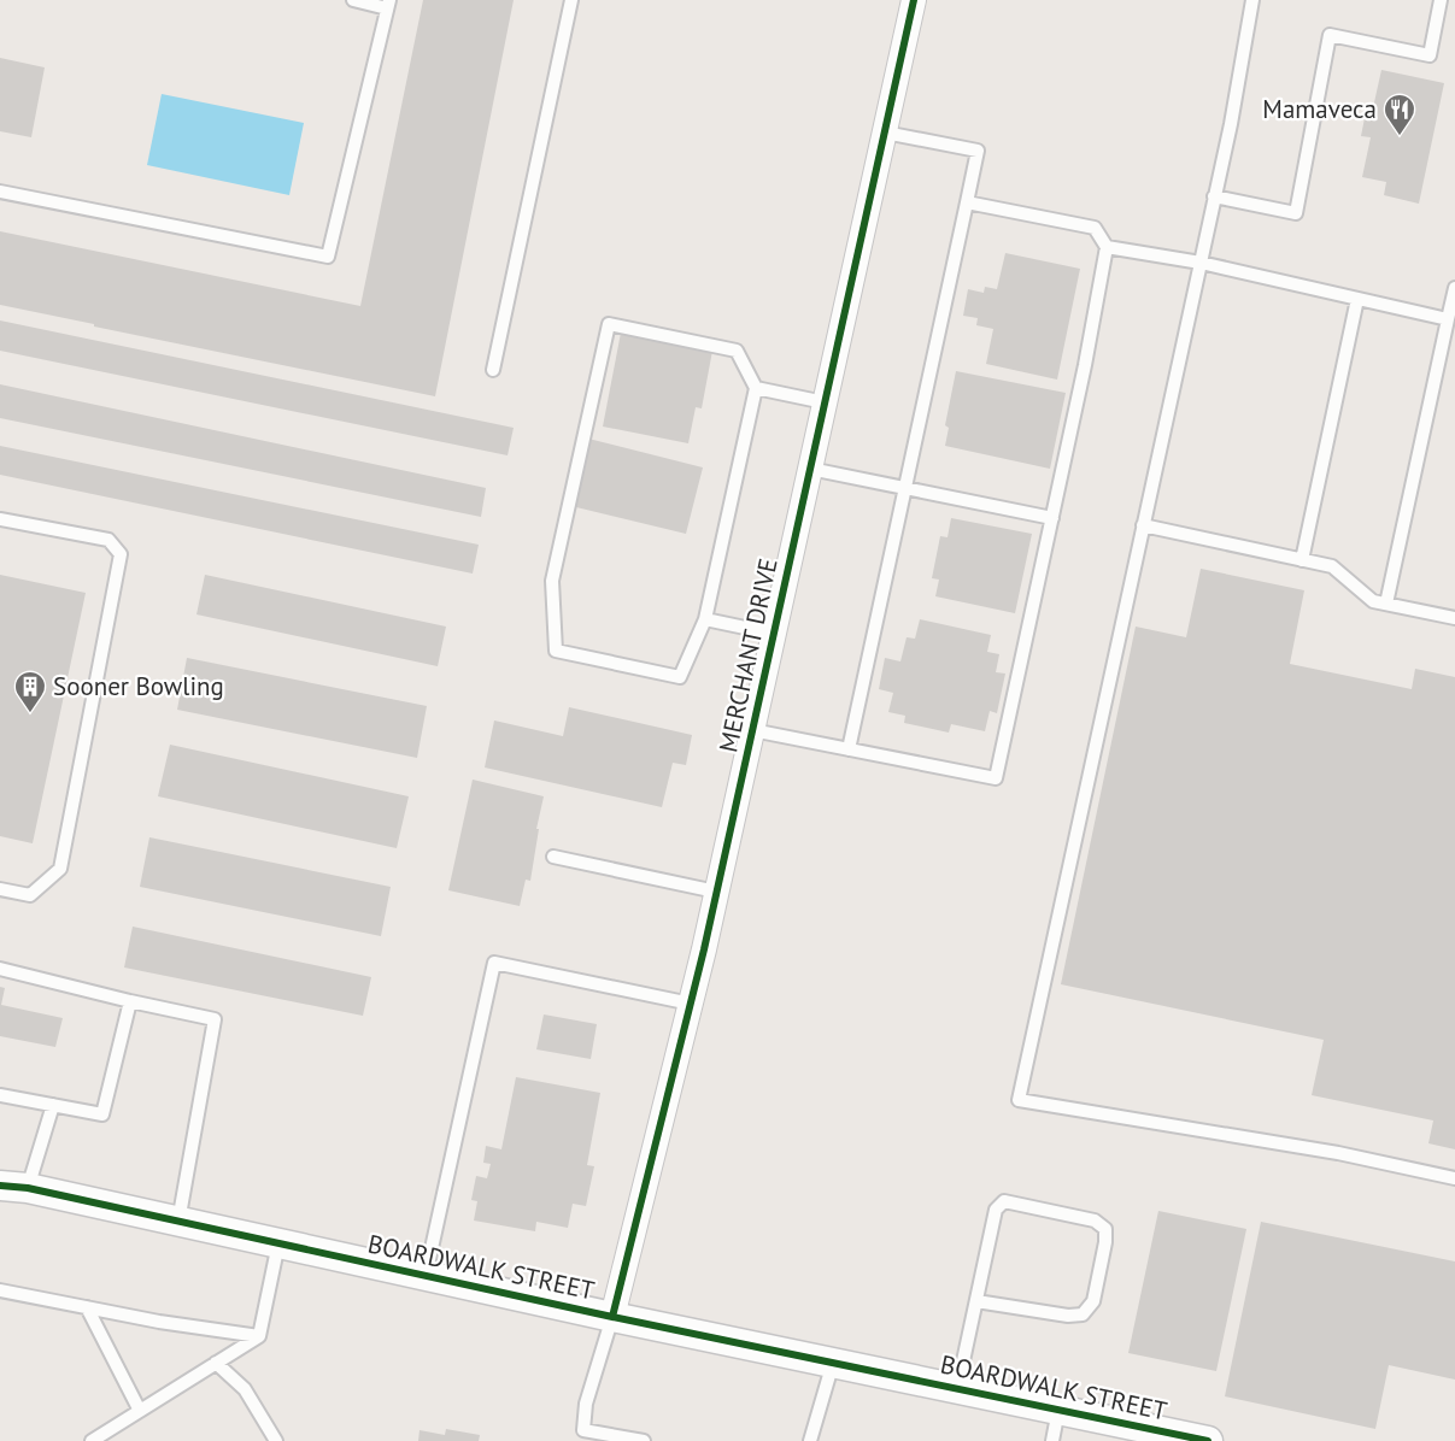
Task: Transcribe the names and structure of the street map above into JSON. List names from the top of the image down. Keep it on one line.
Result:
{"streets":{"street":["MERCHANT DRIVE","BOARDWALK STREET"]},"crossings":[["MERCHANT DRIVE","BOARDWALK STREET"]],"places":{"restaurant":["Mamaveca"],"building":["Sooner Bowling"]}}
